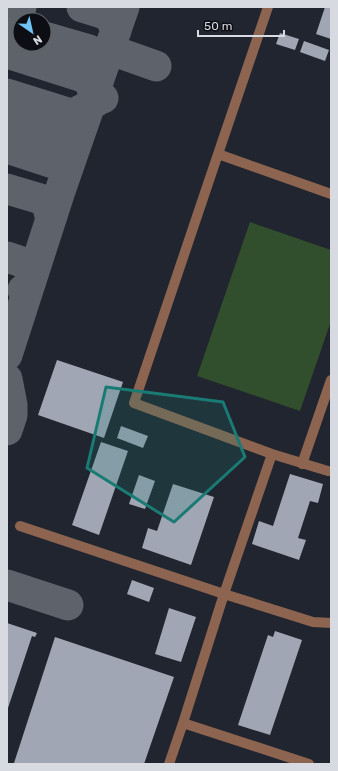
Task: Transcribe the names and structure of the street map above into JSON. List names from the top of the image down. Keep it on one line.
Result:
{"scale_bar":"50 m","north":"bottom right"}
